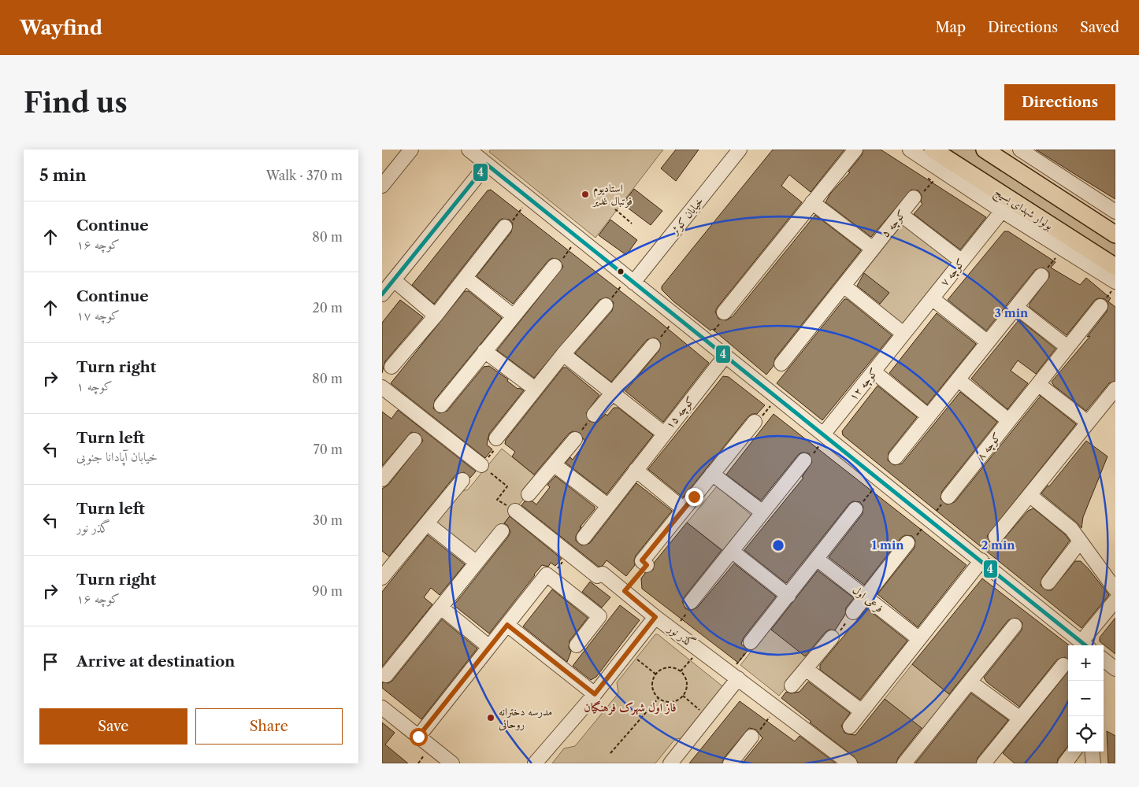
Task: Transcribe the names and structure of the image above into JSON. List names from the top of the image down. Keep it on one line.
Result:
{"streets":{"main road":["بولوار شهدای بسیج"],"street":["خیابان کوثر","کوچه ۵","کوچه ۷","کوچه ۱۲","کوچه ۱۵","کوچه ۸","فرعی اول","گذر نور"]},"crossings":[["کوچه ۷","کوچه ۱۲"]],"districts":["فاز اول شهرک فرهنگیان"],"places":["استادیوم فوتبال غدیر","مدرسه دخترانه روحانی"],"lines":["transit line 4"],"page":{"header":"Wayfind","nav":["Map","Directions","Saved"],"buttons":["Directions",["Save","Share"]],"title":"Find us","heading":["5 min","Walk · 370 m"],"list":[["Continue","کوچه ۱۶","80 m"],["Continue","کوچه ۱۷","20 m"],["Turn right","کوچه ۱","80 m"],["Turn left","خیابان آپادانا جنوبی","70 m"],["Turn left","گذر نور","30 m"],["Turn right","کوچه ۱۶","90 m"],"Arrive at destination"],"map_buttons":["+","−"]},"rings":["3 min","1 min","2 min"]}
